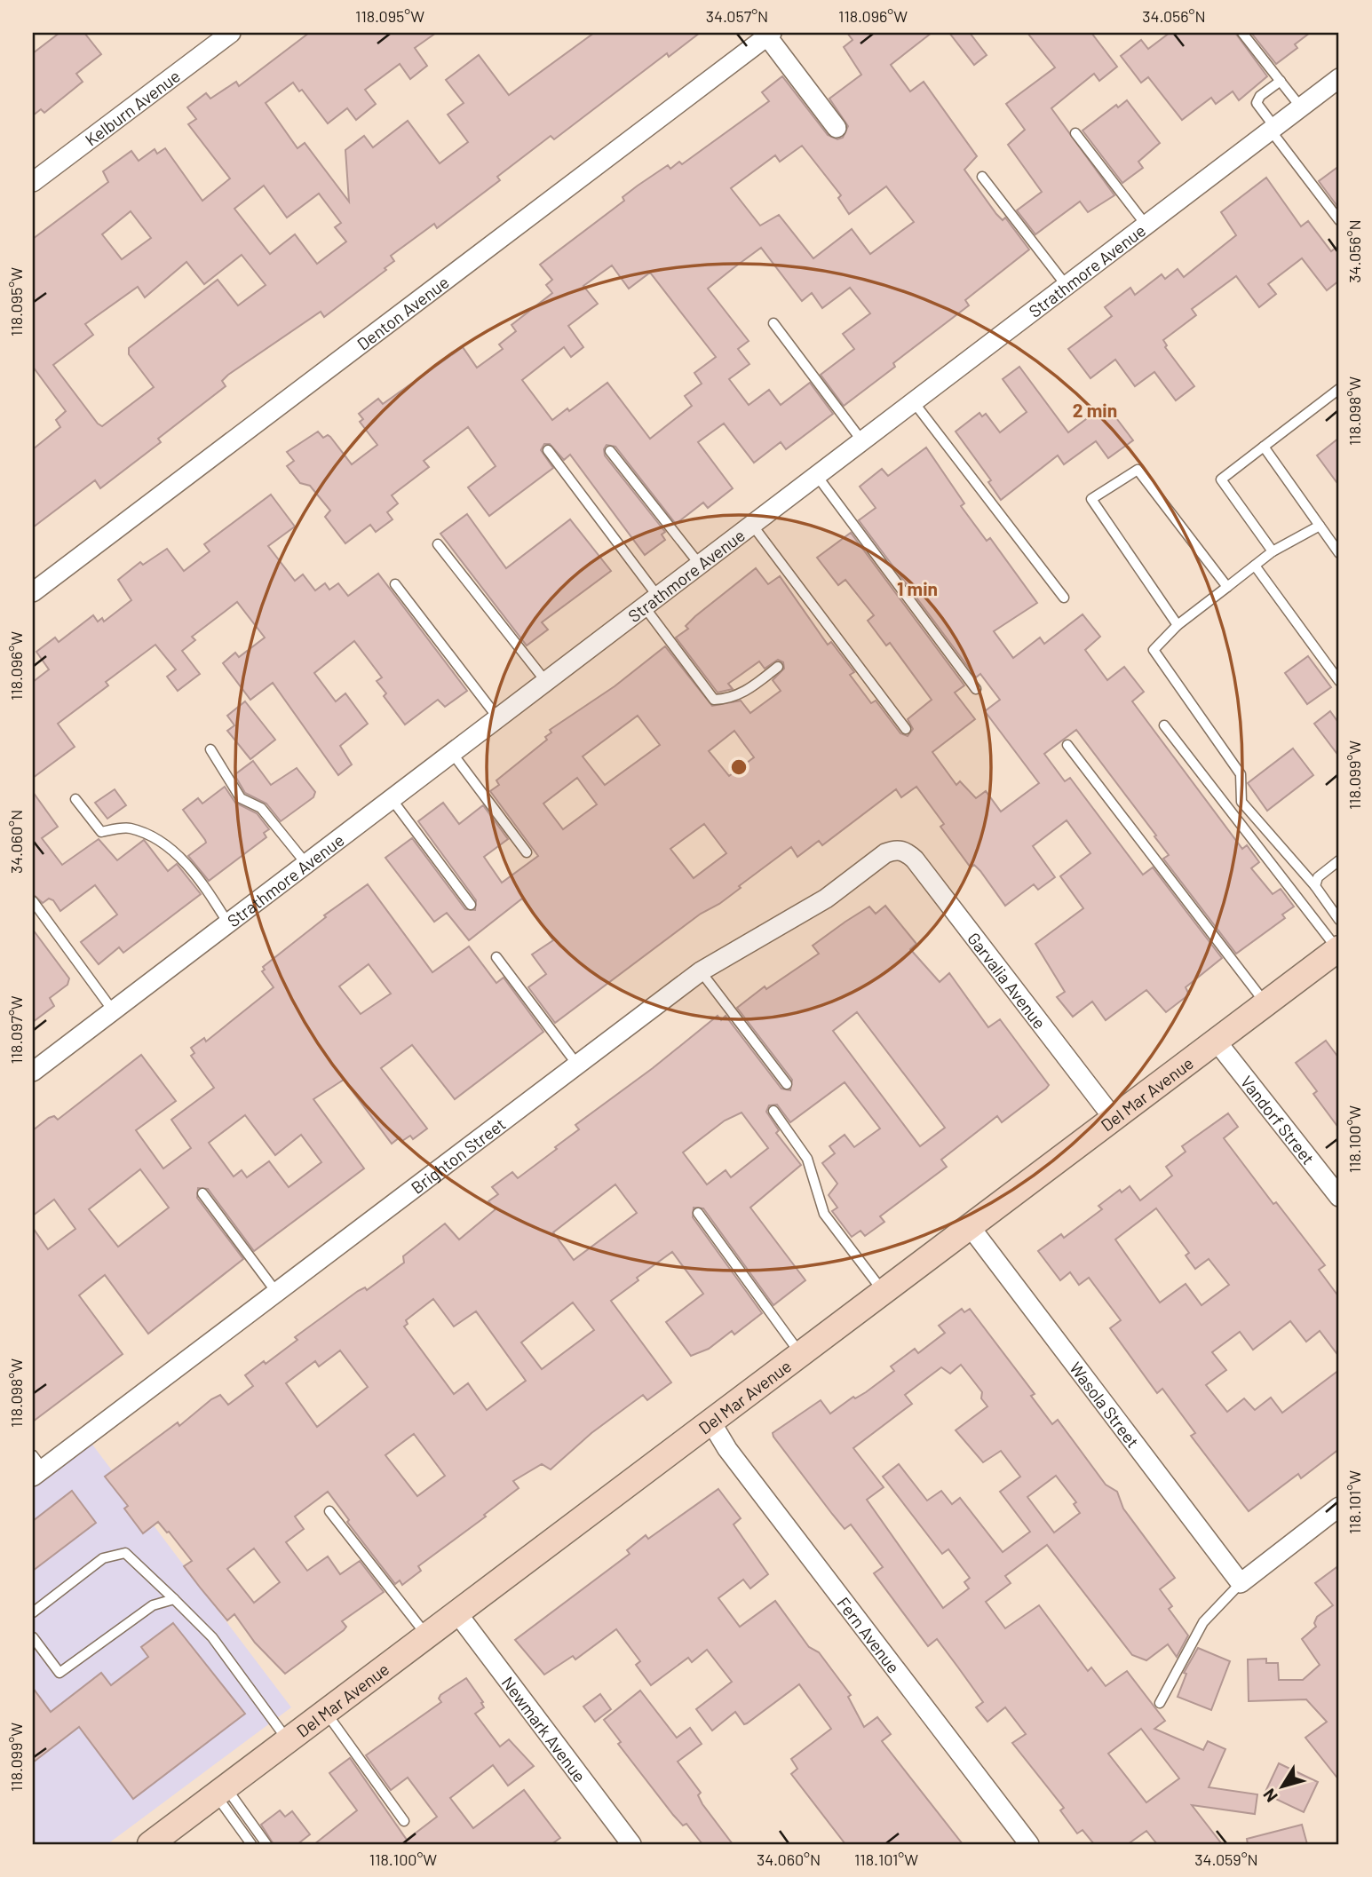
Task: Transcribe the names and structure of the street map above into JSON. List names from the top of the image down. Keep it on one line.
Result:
{"streets":{"main road":["Del Mar Avenue"],"street":["Kelburn Avenue","Strathmore Avenue","Denton Avenue","Garvalia Avenue","Vandorf Street","Brighton Street","Wasola Street","Fern Avenue","Newmark Avenue"]},"crossings":[["Garvalia Avenue","Del Mar Avenue"],["Garvalia Avenue","Brighton Street"],["Del Mar Avenue","Vandorf Street"],["Del Mar Avenue","Wasola Street"],["Del Mar Avenue","Fern Avenue"],["Del Mar Avenue","Newmark Avenue"]],"north":"bottom left","coordinates":["118.095°W","34.057°N","118.096°W","34.056°N","118.098°W","118.099°W","34.060°N","118.097°W","118.100°W","118.101°W","34.059°N"],"rings":["2 min","1 min"]}
